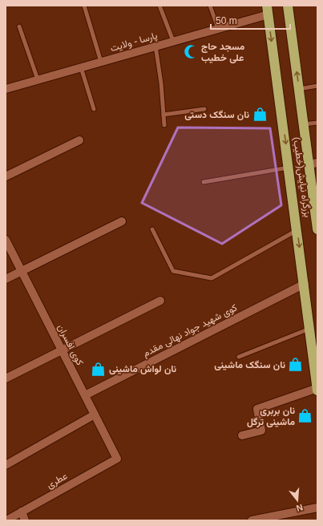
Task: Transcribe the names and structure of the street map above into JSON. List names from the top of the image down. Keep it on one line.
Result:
{"streets":{"highway":["بزرگراه نیایش(خطیب)"],"street":["پارسا - ولایت","کوی شهید جواد نهالی مقدم","کوی افسران","عطری"]},"crossings":[["پارسا - ولایت","بزرگراه نیایش(خطیب)"],["بزرگراه نیایش(خطیب)","کوی شهید جواد نهالی مقدم"],["کوی شهید جواد نهالی مقدم","کوی افسران"],["کوی افسران","عطری"]],"places":{"mosque":["مسجد حاج علی خطیب"],"shop":["نان سنگک دستی","نان سنگک ماشینی","نان لواش ماشینی","نان بربری ماشینی ترگل"]},"scale_bar":"50 m","north":"bottom"}
